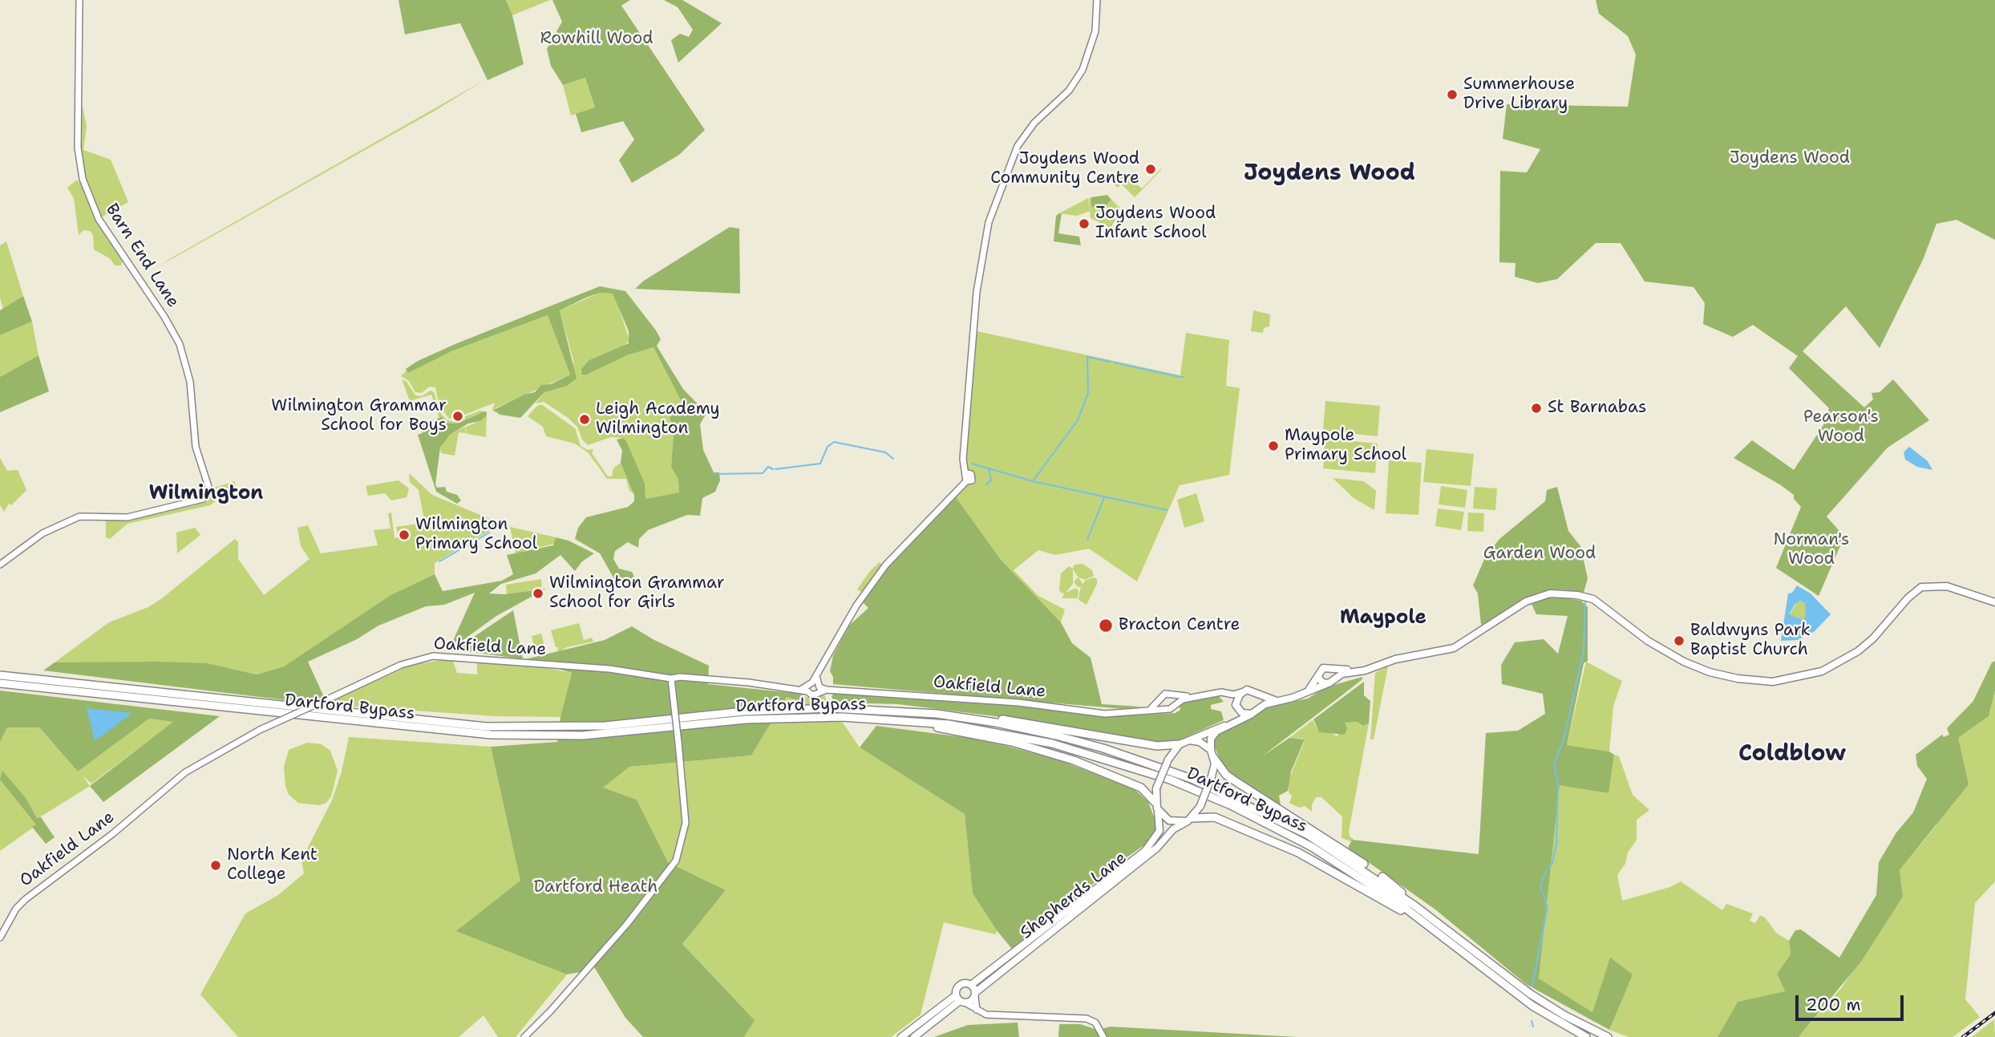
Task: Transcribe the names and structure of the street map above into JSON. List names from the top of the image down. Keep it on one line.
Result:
{"streets":{"highway":["Dartford Bypass"],"main road":["Shepherds Lane"],"street":["Barn End Lane","Oakfield Lane"]},"districts":["Joydens Wood","Wilmington","Maypole","Coldblow"],"parks":["Rowhill Wood","Joydens Wood","Pearson's Wood","Norman's Wood","Garden Wood","Dartford Heath"],"places":["Summerhouse Drive Library","Joydens Wood Community Centre","Joydens Wood Infant School","St Barnabas","Wilmington Grammar School for Boys","Leigh Academy Wilmington","Maypole Primary School","Wilmington Primary School","Wilmington Grammar School for Girls","Bracton Centre","Baldwyns Park Baptist Church","North Kent College"],"scale_bar":"200 m"}
